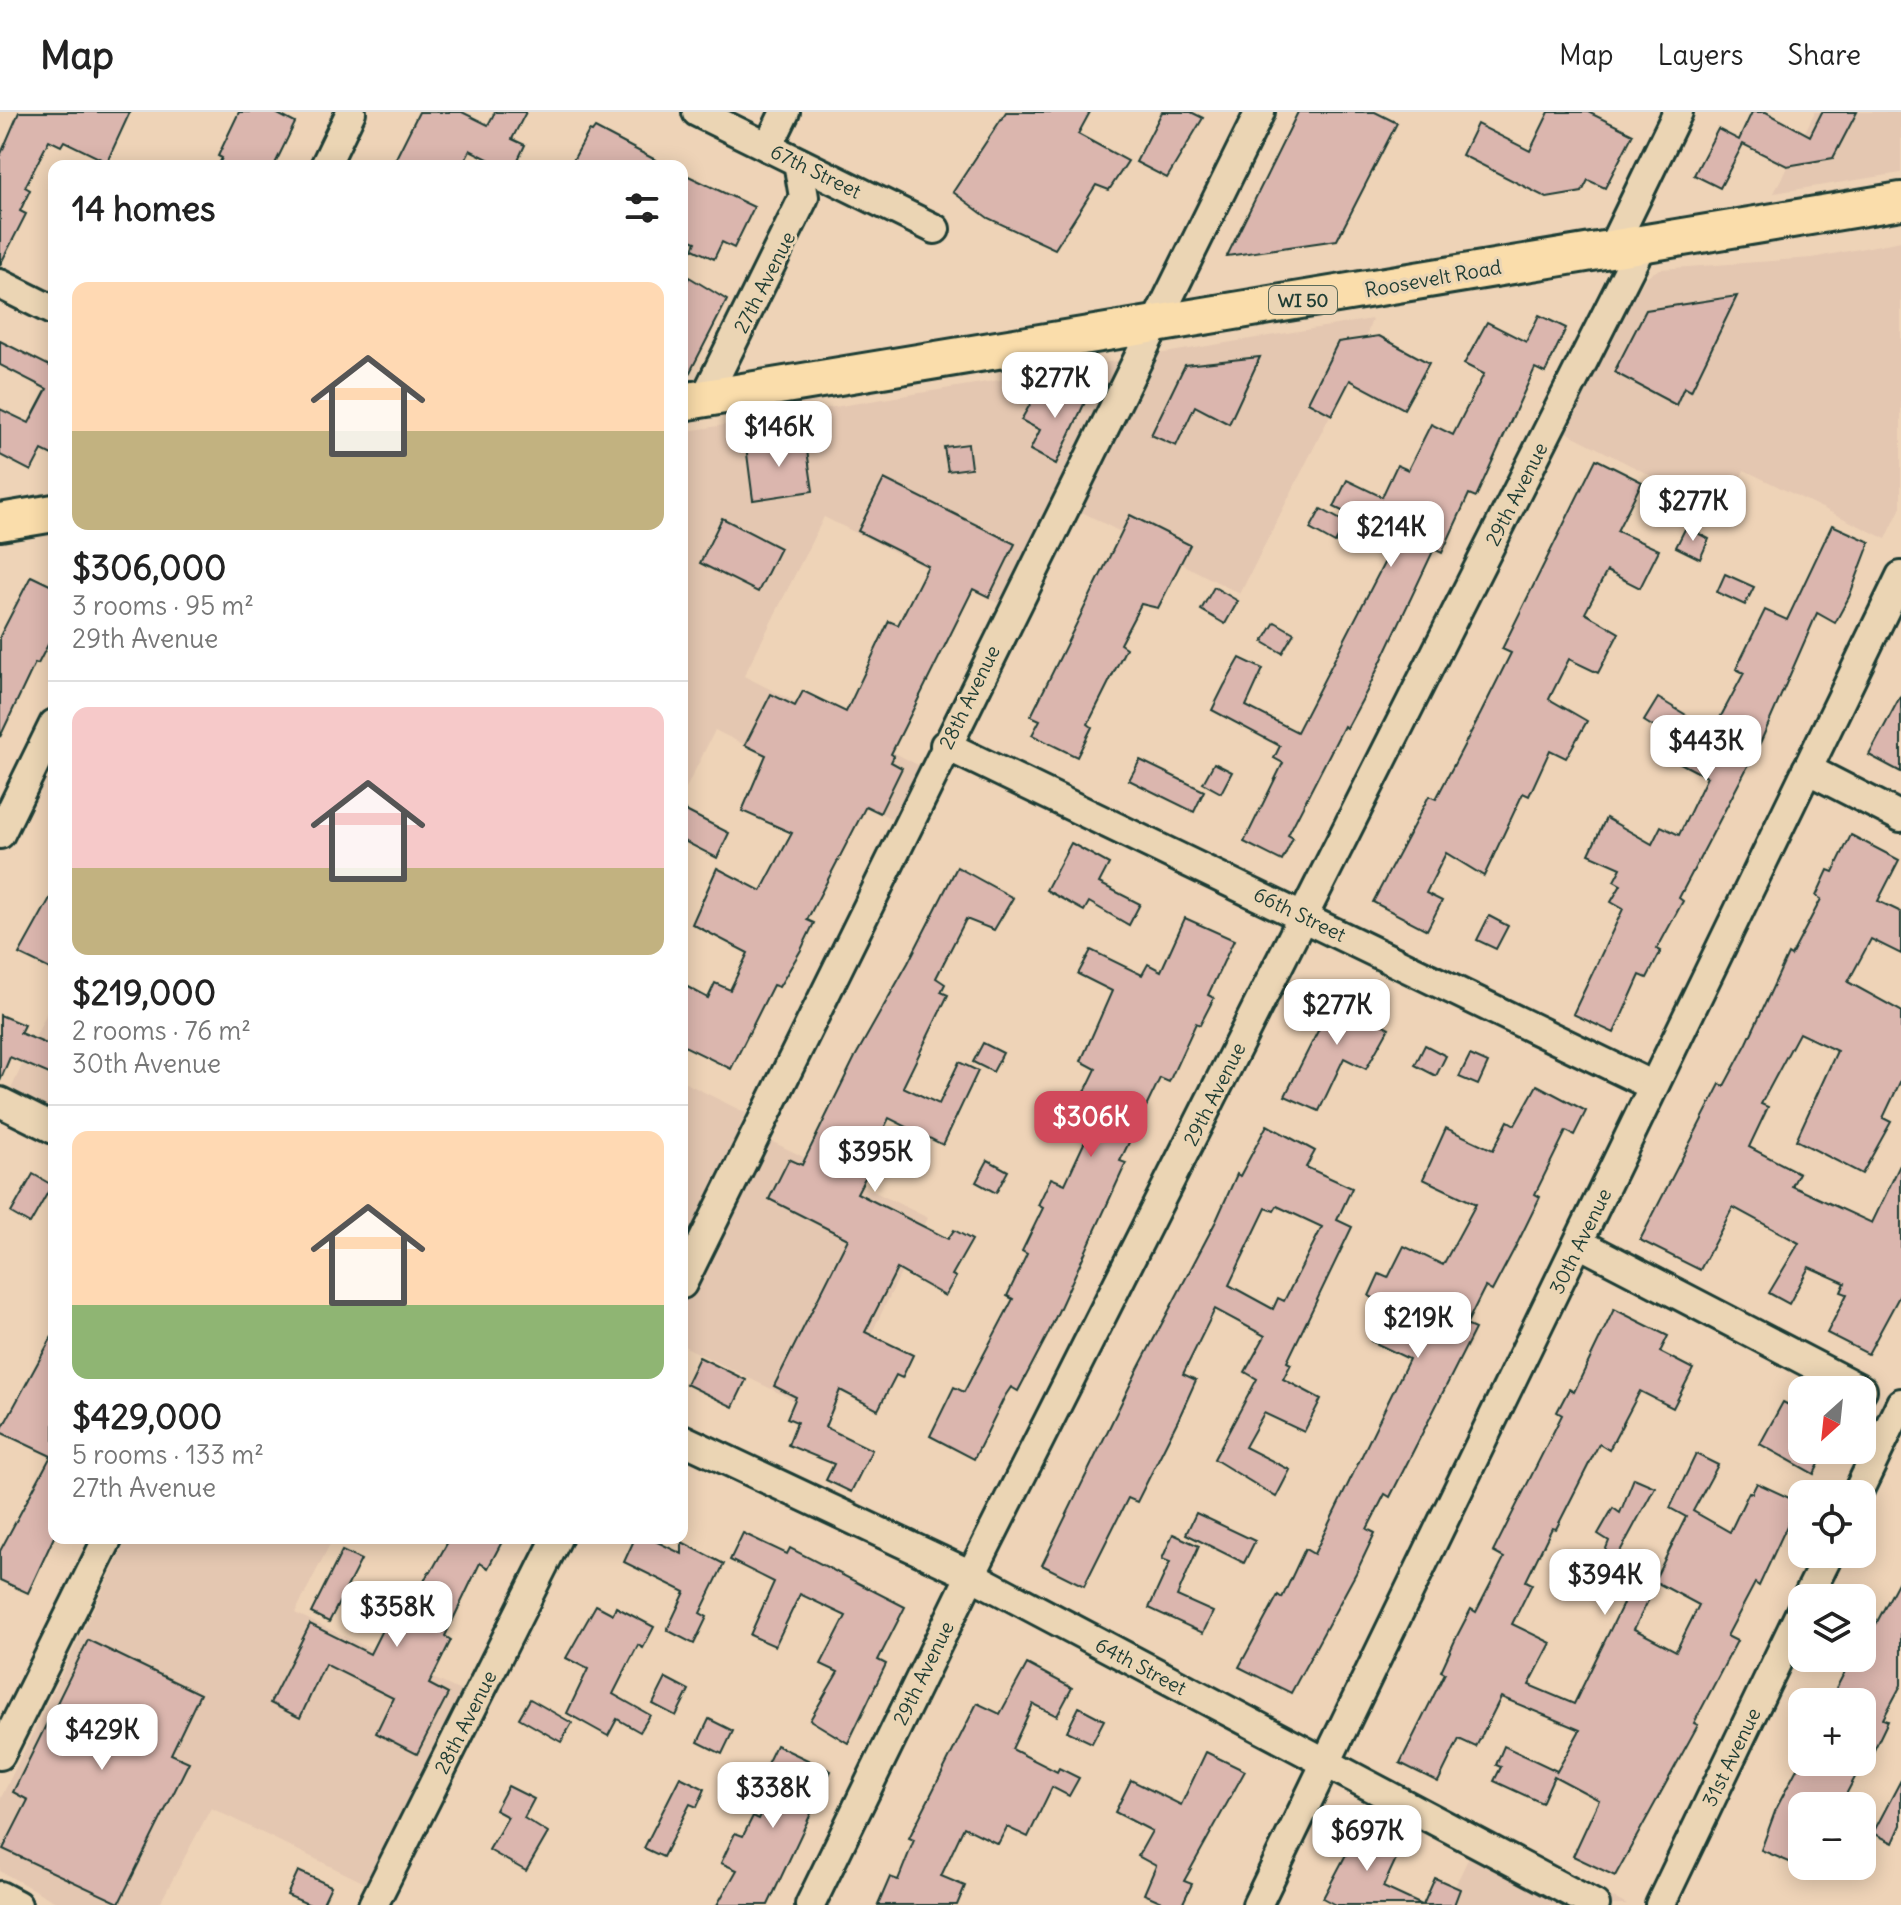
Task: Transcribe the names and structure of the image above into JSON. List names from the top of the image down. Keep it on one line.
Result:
{"streets":{"main road":["Roosevelt Road","WI 50"],"street":["67th Street","27th Avenue","29th Avenue","28th Avenue","66th Street","30th Avenue","64th Street","31st Avenue"]},"crossings":[["67th Street","27th Avenue"],["Roosevelt Road","27th Avenue"],["Roosevelt Road","29th Avenue"],["Roosevelt Road","28th Avenue"],["29th Avenue","66th Street"],["29th Avenue","64th Street"],["28th Avenue","66th Street"],["66th Street","30th Avenue"],["30th Avenue","64th Street"]],"north":"bottom left","page":{"header":"Map","nav":["Map","Layers","Share"],"heading":"14 homes","list":[{"name":"$306,000","note":"3 rooms · 95 m² · 29th Avenue"},{"name":"$219,000","note":"2 rooms · 76 m² · 30th Avenue"},{"name":"$429,000","note":"5 rooms · 133 m² · 27th Avenue"}],"price":["$277K","$146K","$277K","$214K","$443K","$277K","$306K","$395K","$219K","$394K","$358K","$429K","$338K","$697K"],"map_buttons":["+","−"]}}
